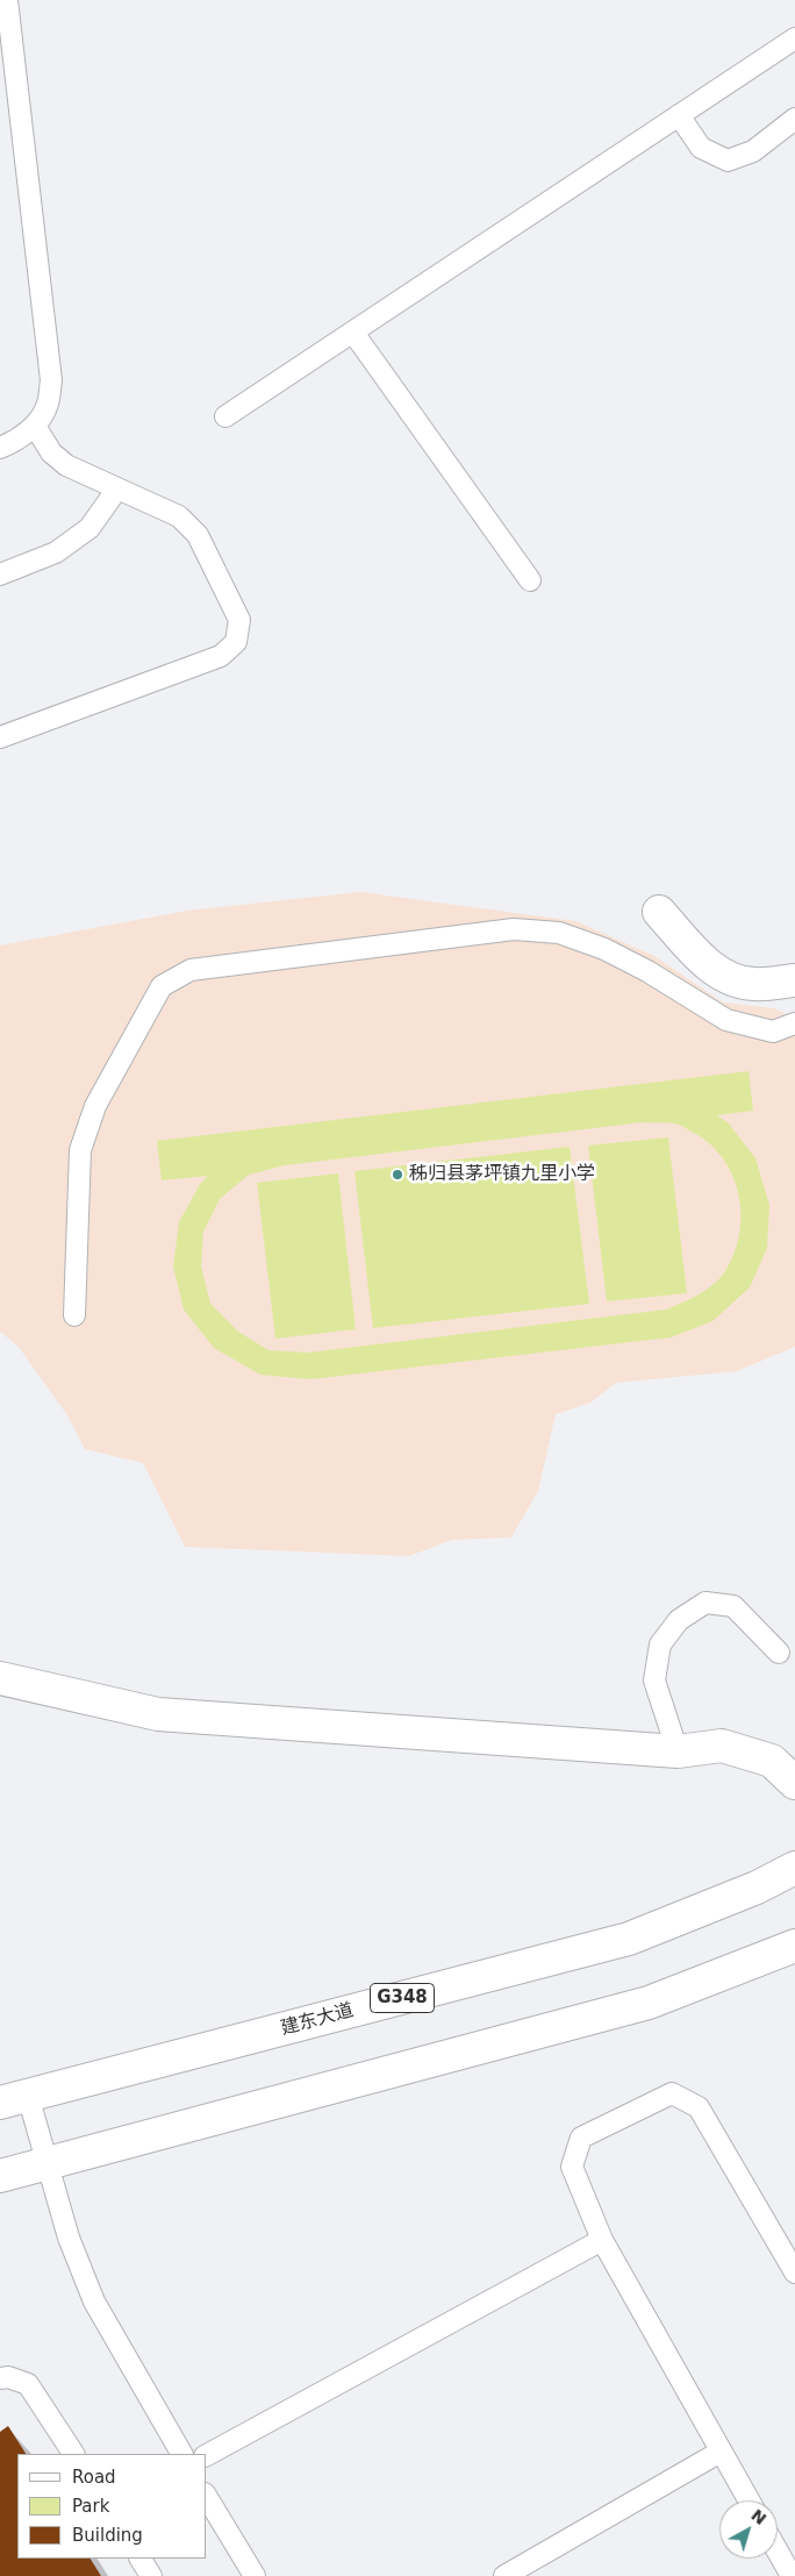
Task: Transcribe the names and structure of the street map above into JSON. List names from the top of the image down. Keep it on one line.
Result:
{"streets":{"main road":["G348","建东大道"]},"places":["秭归县茅坪镇九里小学"],"legend":["Road","Park","Building"],"north":"top right"}
